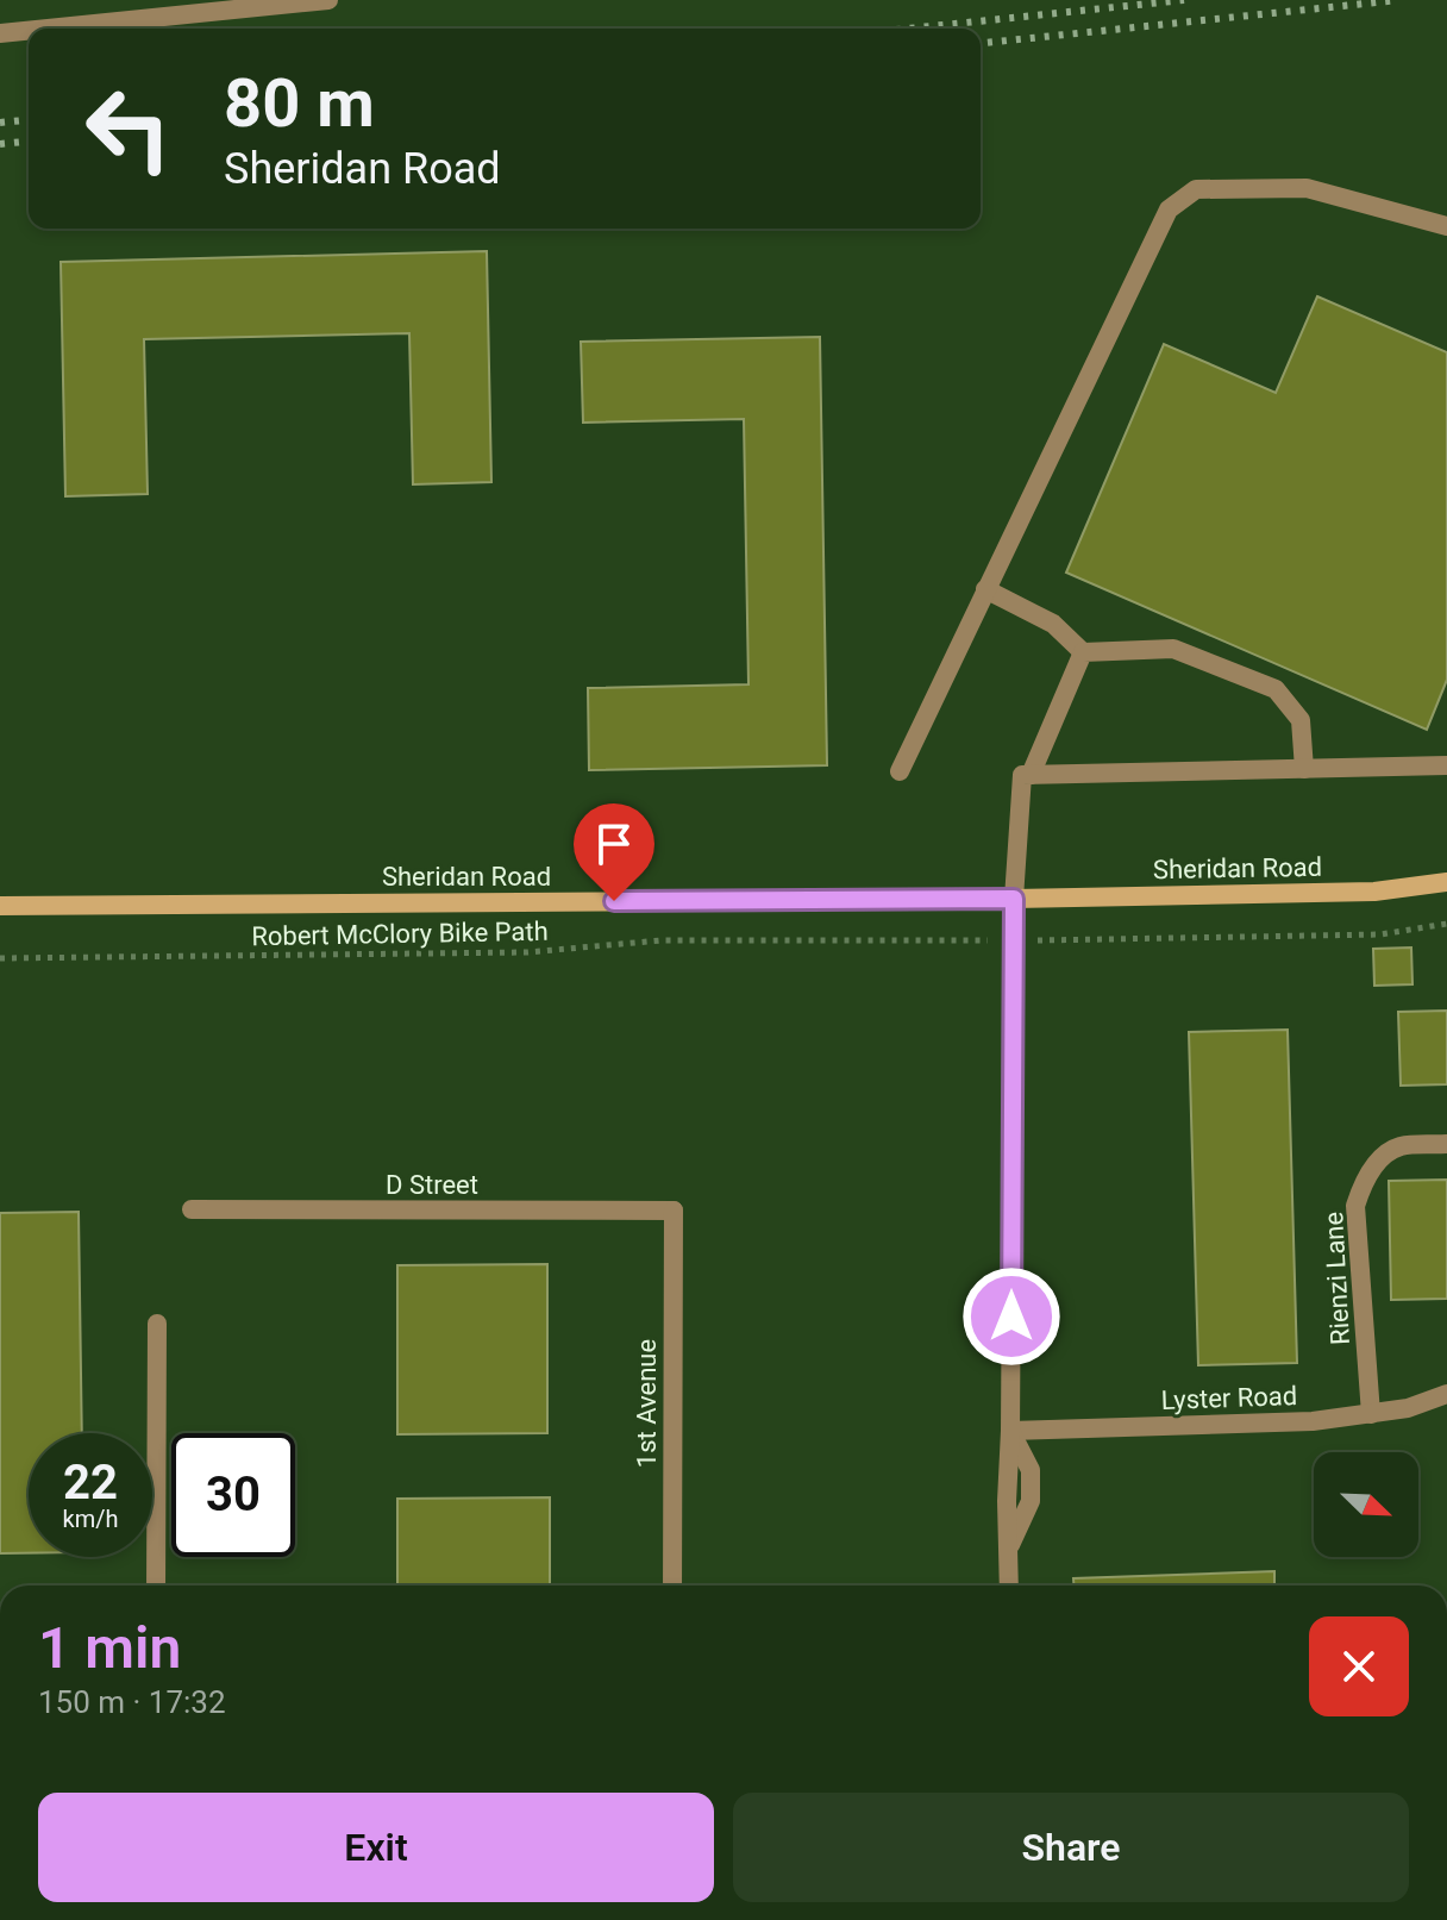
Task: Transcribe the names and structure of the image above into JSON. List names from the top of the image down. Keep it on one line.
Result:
{"streets":{"main road":["Sheridan Road"],"street":["D Street","Rienzi Lane","Lyster Road","1st Avenue"],"path":["Robert McClory Bike Path"]},"crossings":[["D Street","1st Avenue"],["Rienzi Lane","Lyster Road"]],"north":"bottom right","page":{"turn":["80 m","Sheridan Road"],"speed":"22 km/h","limit":"30","heading":["1 min","150 m · 17:32"],"buttons":["Exit","Share"]}}
